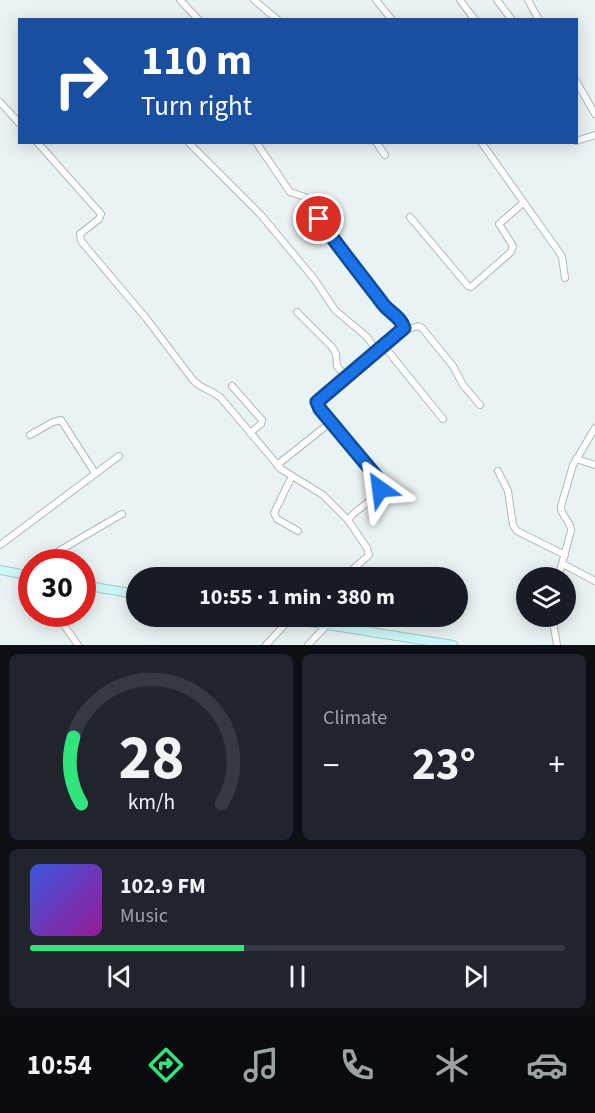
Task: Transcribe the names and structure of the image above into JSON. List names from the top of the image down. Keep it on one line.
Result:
{"page":{"turn":["110 m","Turn right"],"limit":"30","trip":"10:55 · 1 min · 380 m","tile":"Climate","heat":["−","23°","+"],"song":["102.9 FM","Music"],"tabs":"10:54","gauge":["28","km/h"]}}
